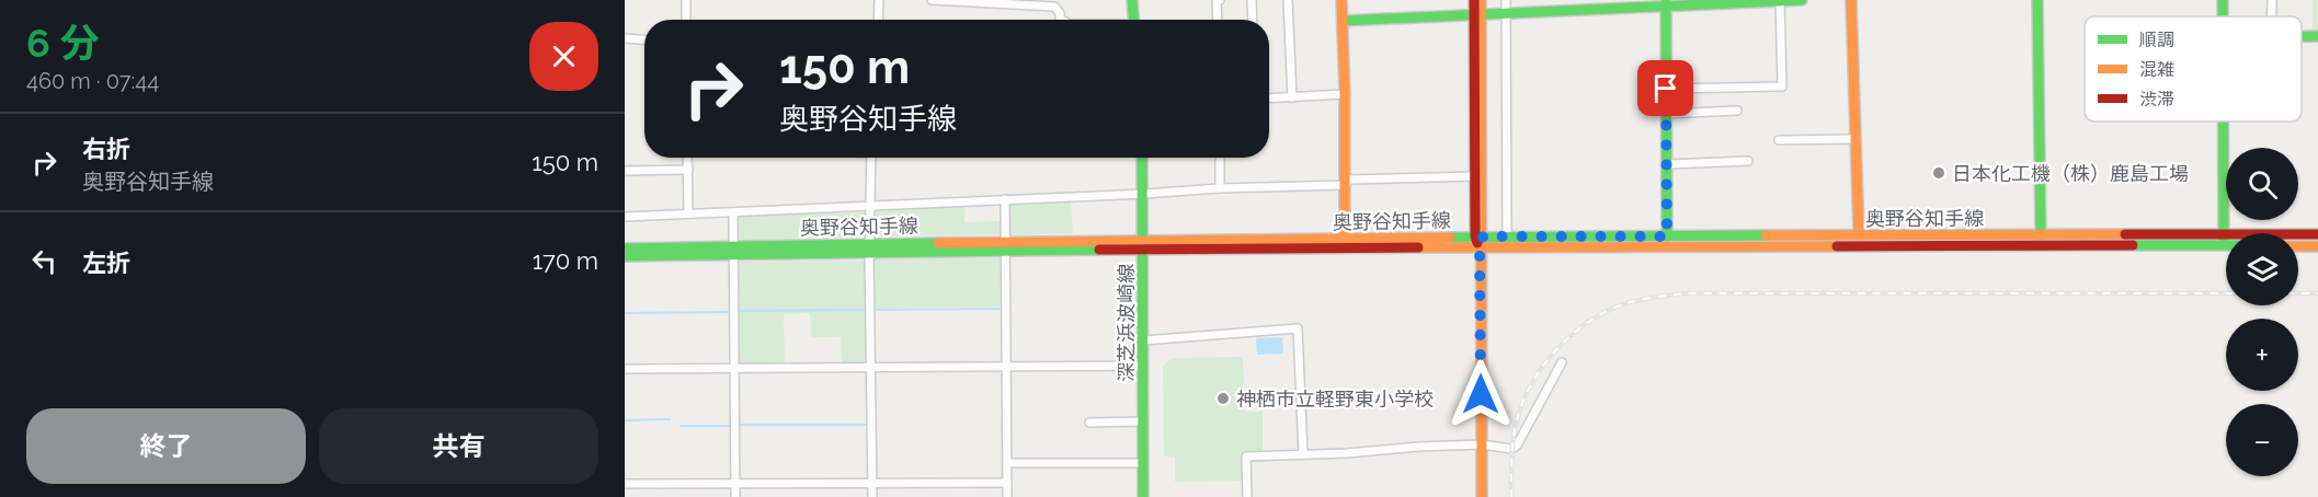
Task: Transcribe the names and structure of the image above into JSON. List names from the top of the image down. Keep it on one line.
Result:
{"streets":{"main road":["奥野谷知手線","深芝浜波崎線"]},"crossings":[["奥野谷知手線","深芝浜波崎線"]],"places":["日本化工機（株）鹿島工場","神栖市立軽野東小学校"],"legend":["順調","混雑","渋滞"],"page":{"heading":["6 分","460 m · 07:44"],"turn":["150 m","奥野谷知手線"],"list":[{"name":"右折","note":"奥野谷知手線","value":"150 m"},{"name":"左折","value":"170 m"}],"map_buttons":["+","−"],"buttons":["終了","共有"]}}
